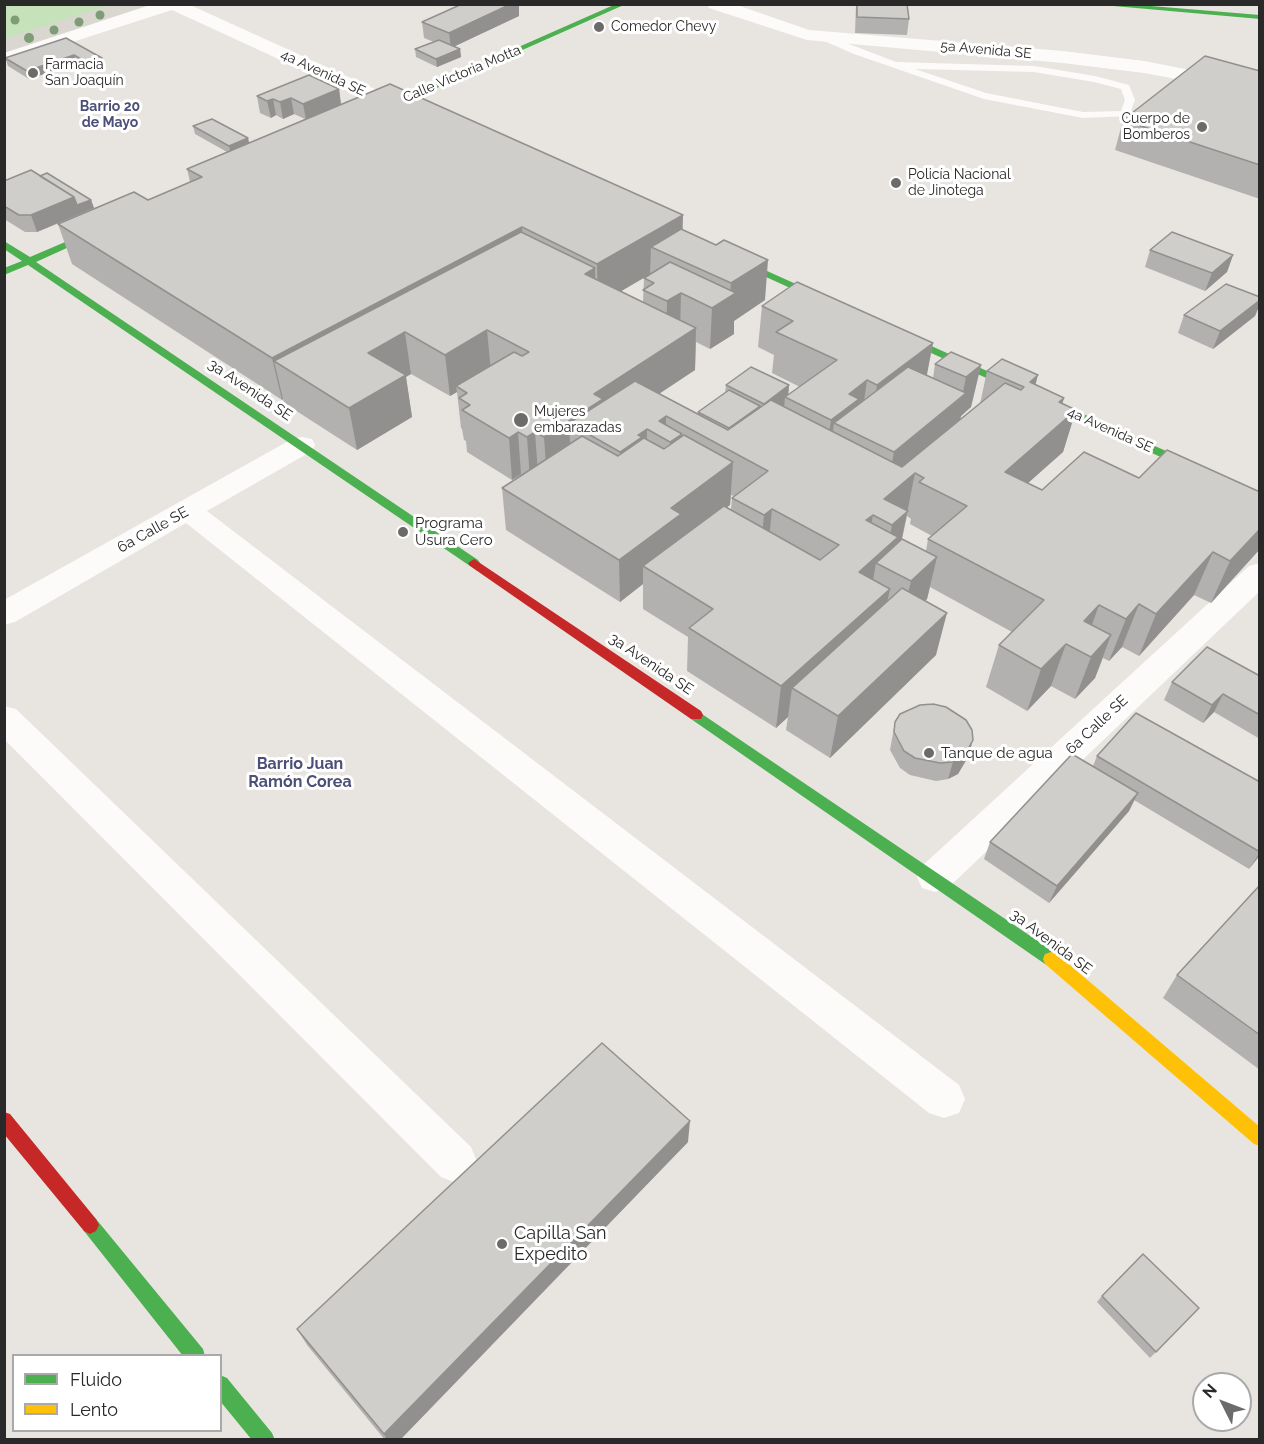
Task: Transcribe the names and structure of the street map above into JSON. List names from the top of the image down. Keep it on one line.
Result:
{"streets":{"street":["5a Avenida SE","4a Avenida SE","Calle Victoria Motta","3a Avenida SE","6a Calle SE"]},"crossings":[["4a Avenida SE","Calle Victoria Motta"],["3a Avenida SE","6a Calle SE"]],"districts":["Barrio 20 de Mayo","Barrio Juan Ramón Corea"],"places":["Comedor Chevy","Farmacia San Joaquín","Cuerpo de Bomberos","Policía Nacional de Jinotega","Mujeres embarazadas","Programa Usura Cero","Tanque de agua","Capilla San Expedito"],"legend":["Fluido","Lento"],"north":"top left"}
